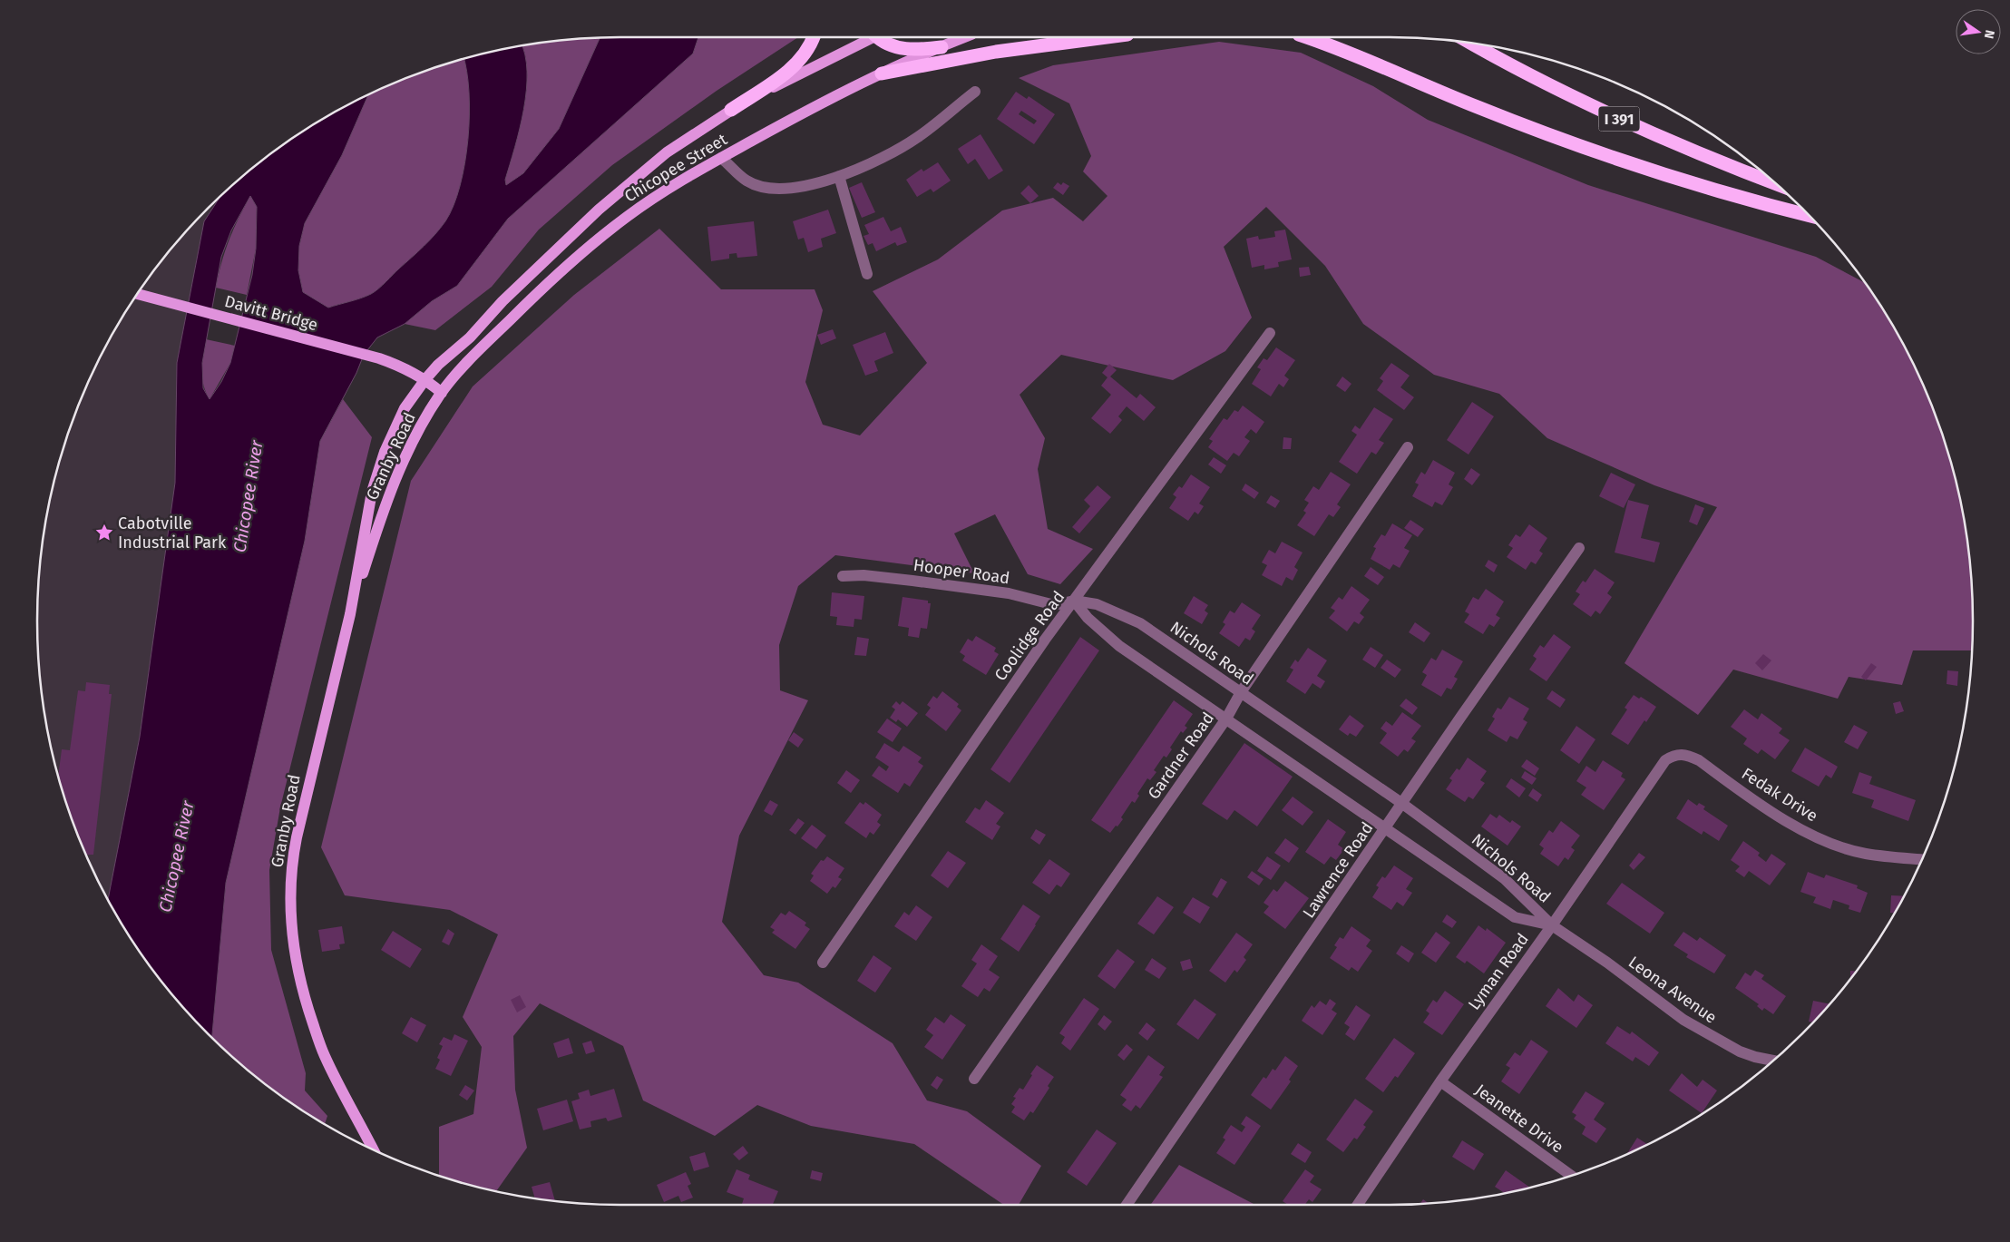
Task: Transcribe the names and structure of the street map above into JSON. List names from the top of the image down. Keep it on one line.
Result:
{"streets":{"highway":["I 391"],"main road":["Chicopee Street","Davitt Bridge","Granby Road"],"street":["Hooper Road","Coolidge Road","Nichols Road","Gardner Road","Fedak Drive","Lawrence Road","Lyman Road","Leona Avenue","Jeanette Drive"]},"crossings":[["Chicopee Street","Davitt Bridge"],["Chicopee Street","Granby Road"],["Davitt Bridge","Granby Road"],["Hooper Road","Coolidge Road"],["Hooper Road","Nichols Road"],["Coolidge Road","Nichols Road"],["Nichols Road","Gardner Road"],["Nichols Road","Lawrence Road"],["Nichols Road","Lyman Road"],["Nichols Road","Leona Avenue"],["Fedak Drive","Lyman Road"],["Lyman Road","Leona Avenue"],["Lyman Road","Jeanette Drive"]],"water":["Chicopee River"],"places":{"place":["Cabotville Industrial Park"]},"north":"right"}
